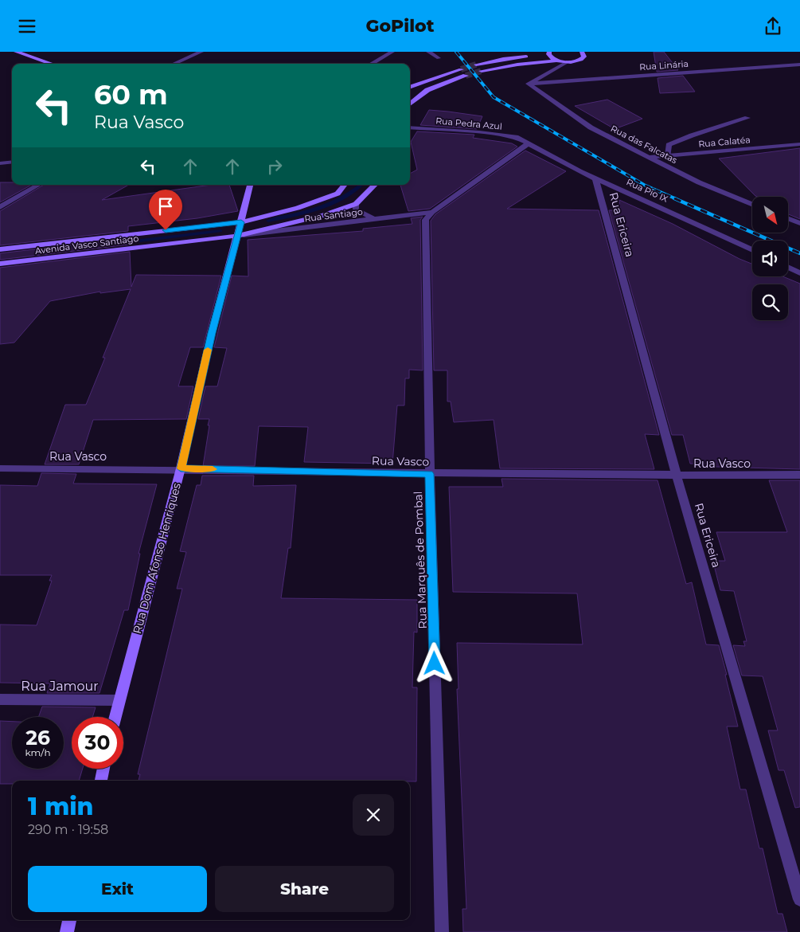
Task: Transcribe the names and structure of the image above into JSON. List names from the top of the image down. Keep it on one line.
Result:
{"streets":{"street":["Rua Linária","Rua Pedra Azul","Rua Calatéa","Rua das Falcatas","Rua Pio IX","Rua Santiago","Rua Ericeira","Avenida Vasco Santiago","Rua Vasco","Rua Dom Afonso Henriques","Rua Marquês de Pombal","Rua Jamour"]},"crossings":[["Rua Linária","Rua das Falcatas"],["Rua Pedra Azul","Rua Pio IX"],["Rua Calatéa","Rua das Falcatas"],["Rua Pio IX","Rua Ericeira"],["Rua Santiago","Avenida Vasco Santiago"],["Rua Santiago","Rua Dom Afonso Henriques"],["Rua Santiago","Rua Marquês de Pombal"],["Rua Ericeira","Rua Vasco"],["Avenida Vasco Santiago","Rua Dom Afonso Henriques"],["Rua Vasco","Rua Dom Afonso Henriques"],["Rua Vasco","Rua Marquês de Pombal"],["Rua Dom Afonso Henriques","Rua Jamour"]],"north":"bottom right","page":{"header":"GoPilot","turn":["60 m","Rua Vasco"],"speed":"26 km/h","limit":"30","heading":["1 min","290 m · 19:58"],"buttons":["Exit","Share"]}}
